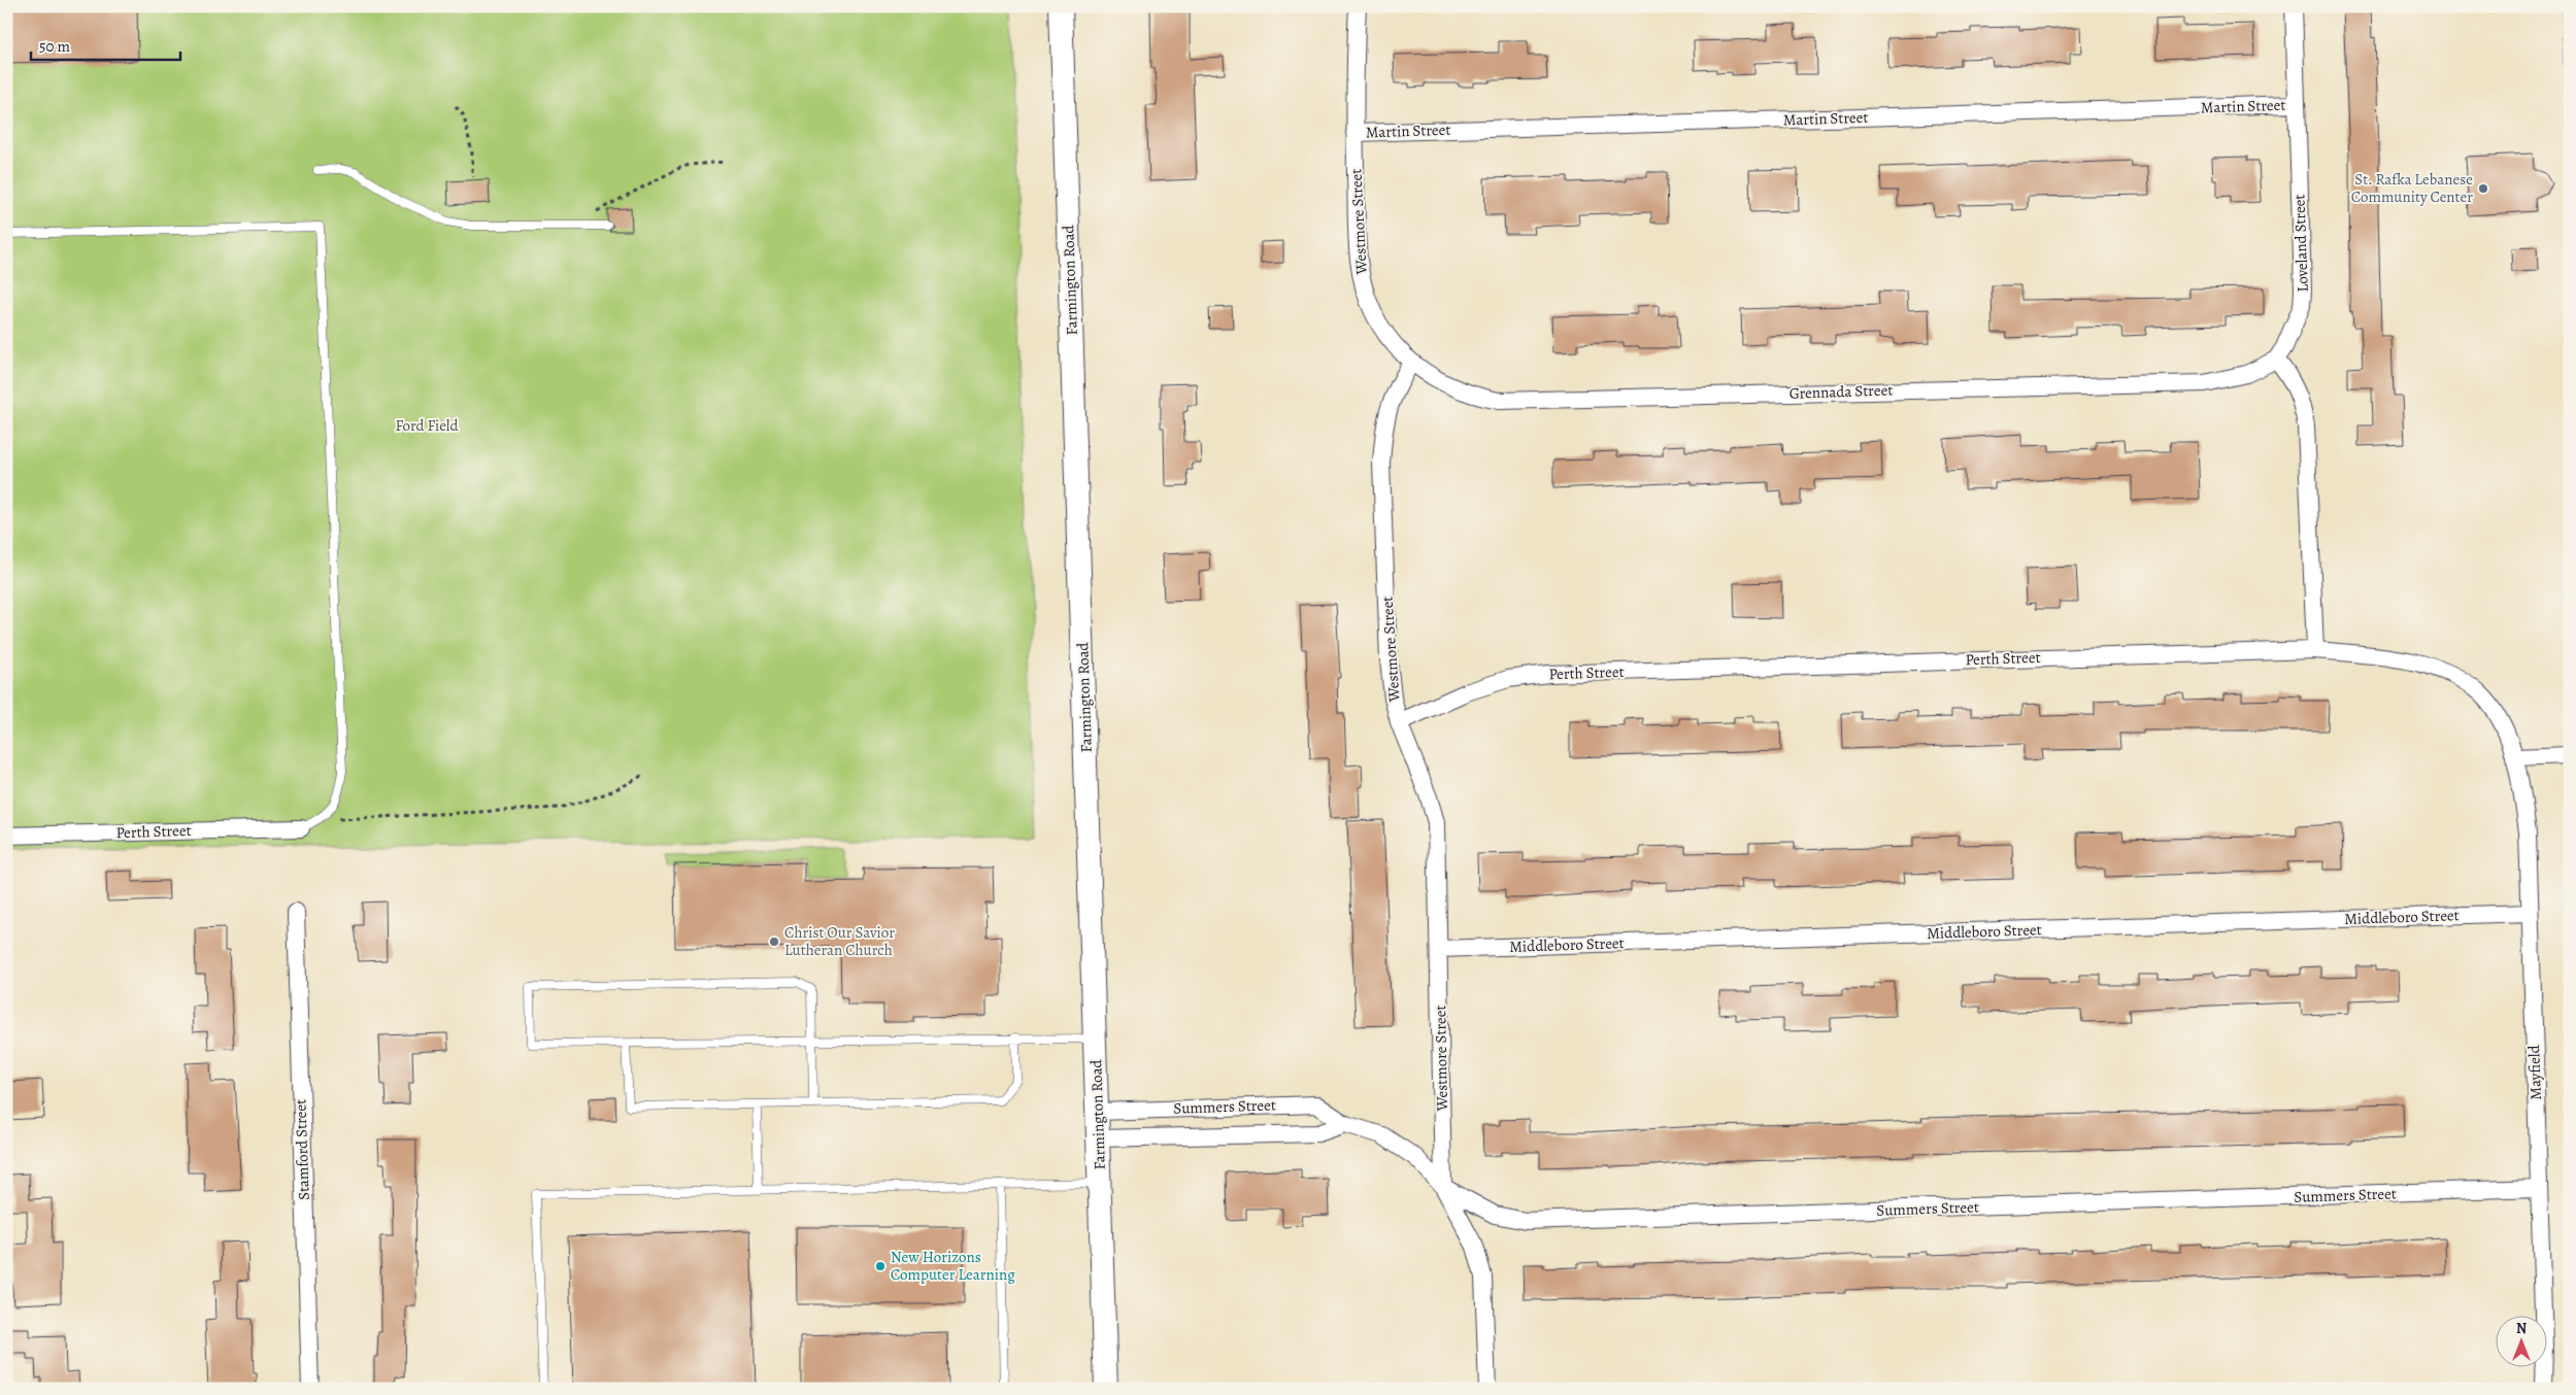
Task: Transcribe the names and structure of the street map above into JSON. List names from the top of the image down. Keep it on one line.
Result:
{"streets":{"main road":["Farmington Road"],"street":["Martin Street","Westmore Street","Loveland Street","Grennada Street","Perth Street","Middleboro Street","Mayfield","Summers Street","Stamford Street"]},"crossings":[["Martin Street","Westmore Street"],["Martin Street","Loveland Street"],["Westmore Street","Grennada Street"],["Westmore Street","Perth Street"],["Westmore Street","Middleboro Street"],["Westmore Street","Summers Street"],["Loveland Street","Grennada Street"],["Farmington Road","Summers Street"],["Perth Street","Mayfield"],["Middleboro Street","Mayfield"],["Mayfield","Summers Street"]],"parks":["Ford Field"],"places":["St. Rafka Lebanese Community Center","Christ Our Savior Lutheran Church","New Horizons Computer Learning"],"scale_bar":"50 m","north":"top"}
